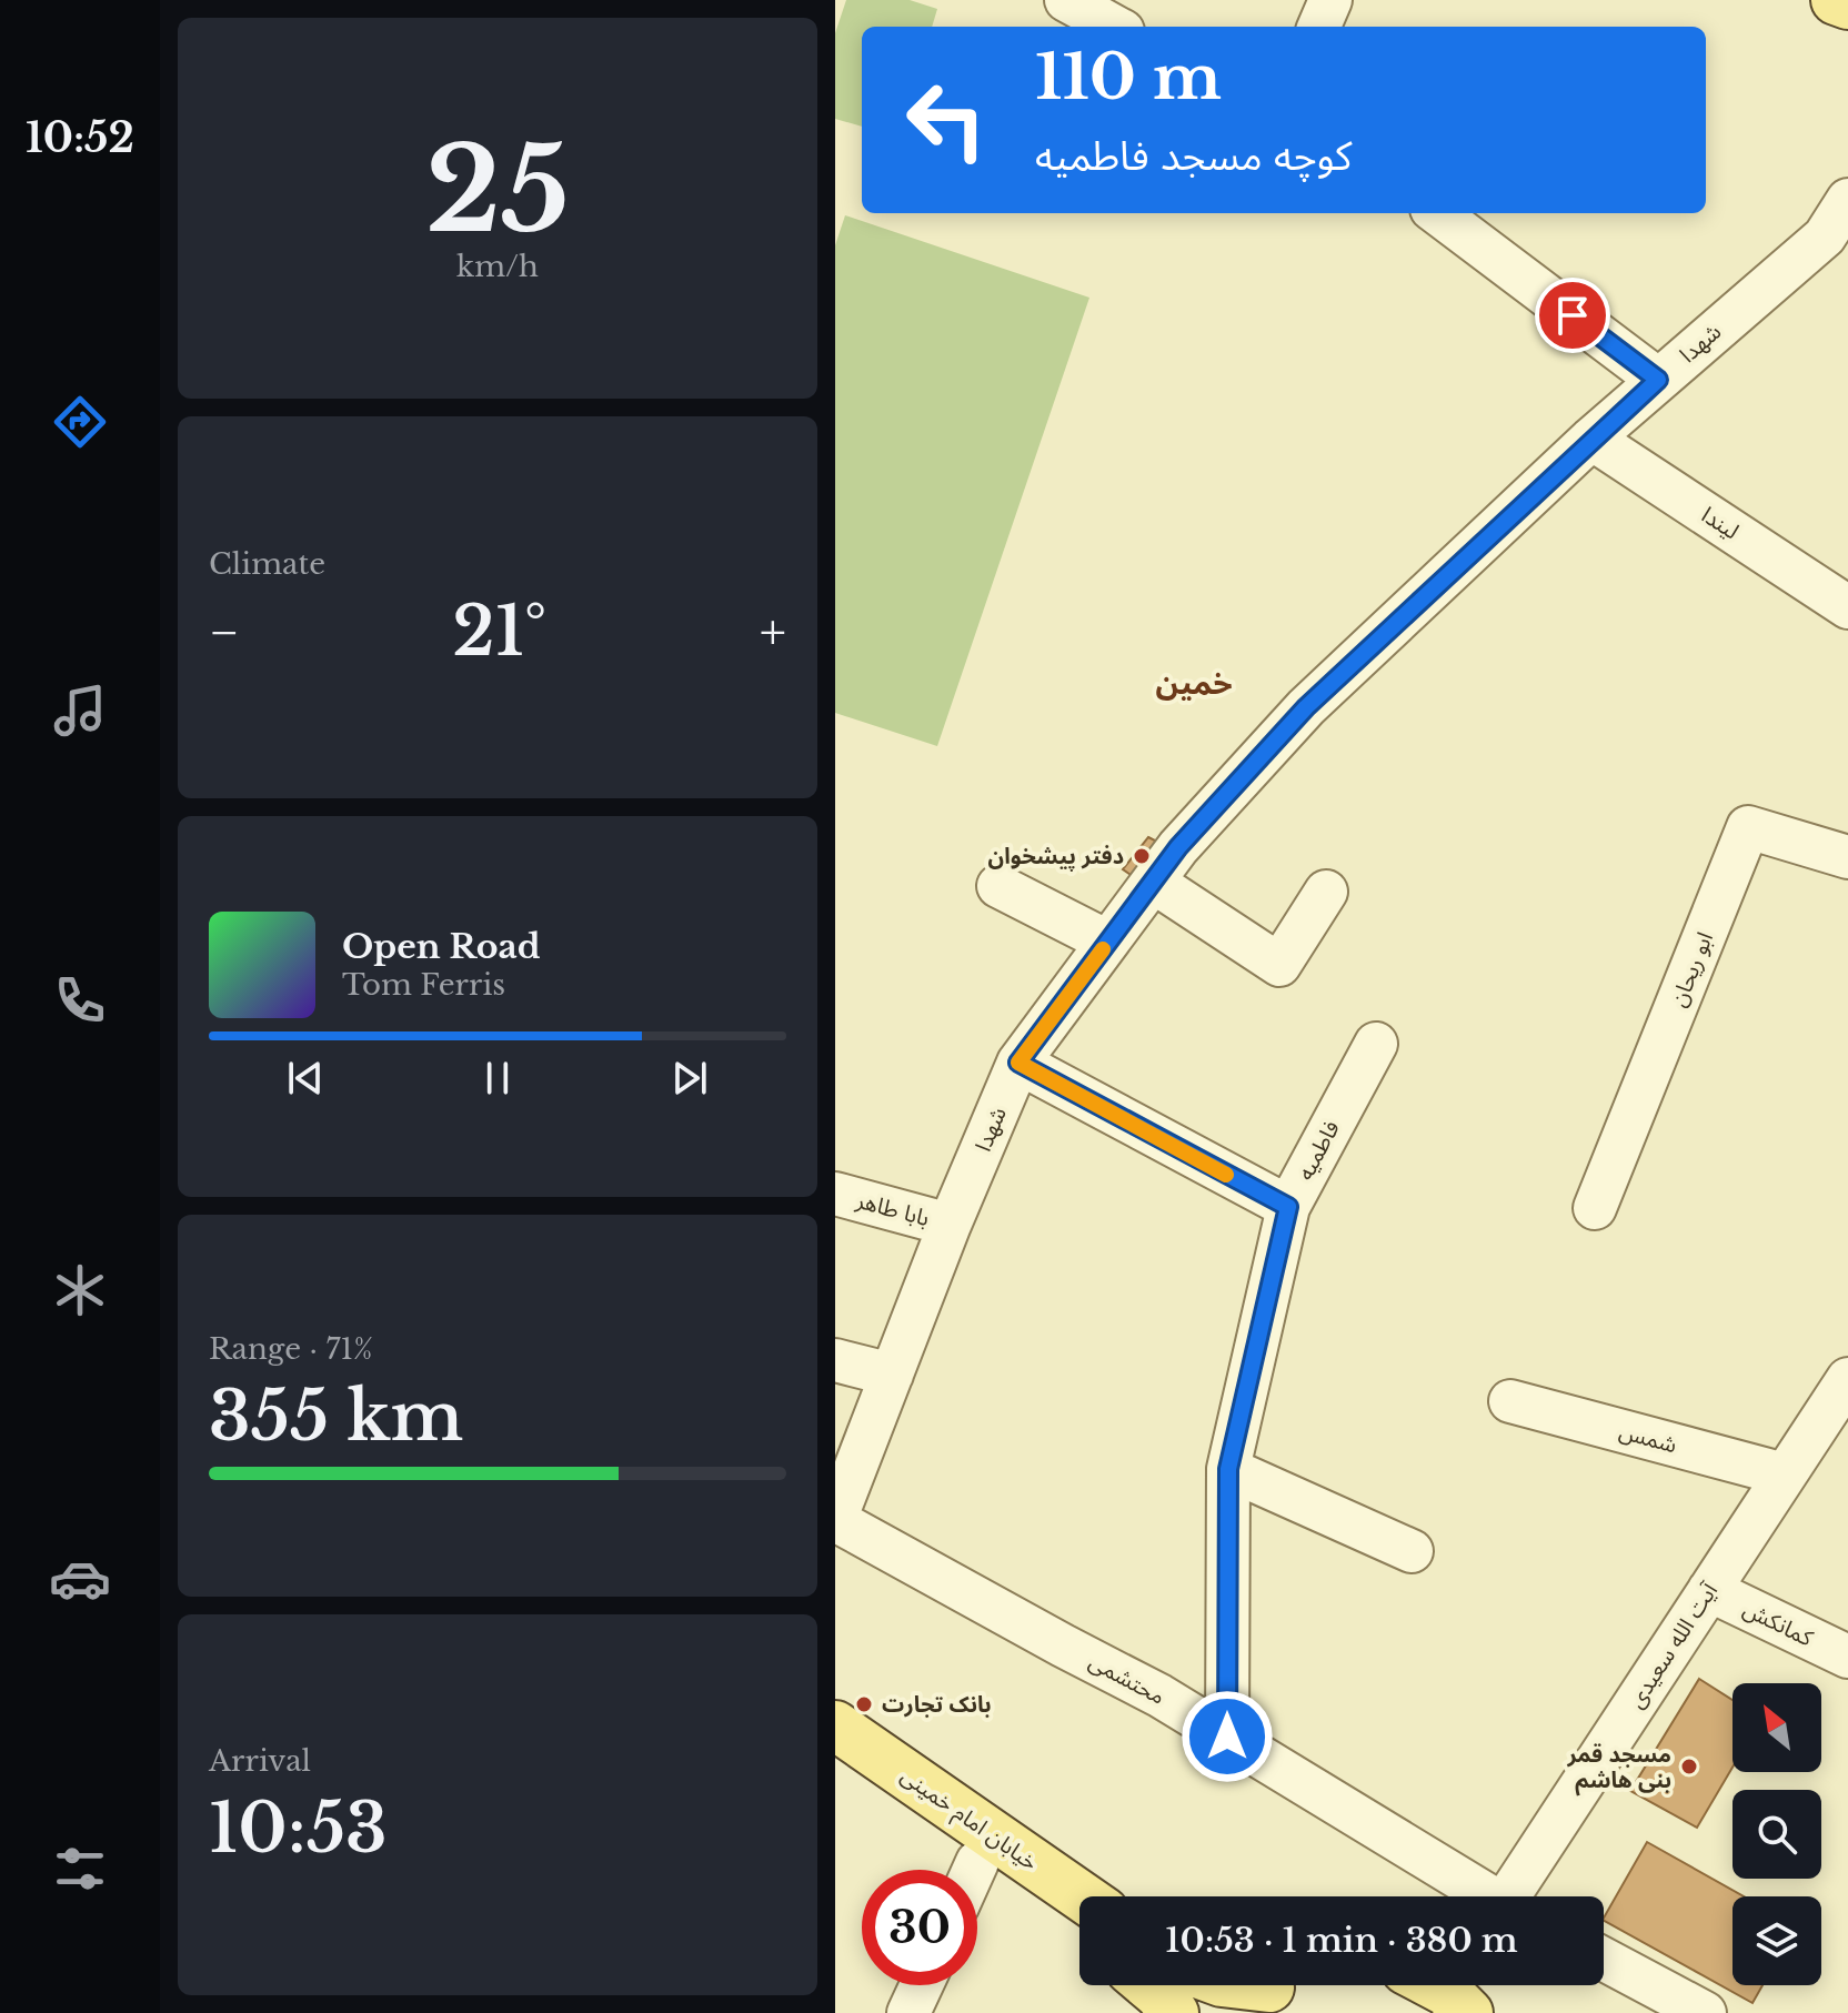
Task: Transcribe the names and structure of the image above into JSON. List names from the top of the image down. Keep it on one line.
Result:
{"streets":{"main road":["خیابان امام خمینی"],"street":["شهدا","لیندا","ابو ریحان","فاطمیه","بابا طاهر","شمس","کمانکش","آیت الله سعیدی","محتشمی"]},"crossings":[["شهدا","لیندا"],["شهدا","بابا طاهر"],["شهدا","محتشمی"],["فاطمیه","محتشمی"],["شمس","آیت الله سعیدی"],["کمانکش","آیت الله سعیدی"]],"districts":["خمین"],"places":["دفتر پیشخوان","بانک تجارت","مسجد قمر بنی هاشم"],"north":"top left","page":{"tabs":"10:52","tile":[["25","km/h"],"Climate",["Range · 71%","355 km"],["Arrival","10:53"]],"turn":["110 m","کوچه مسجد فاطمیه"],"heat":["−","21°","+"],"song":["Open Road","Tom Ferris"],"limit":"30","trip":"10:53 · 1 min · 380 m"}}
